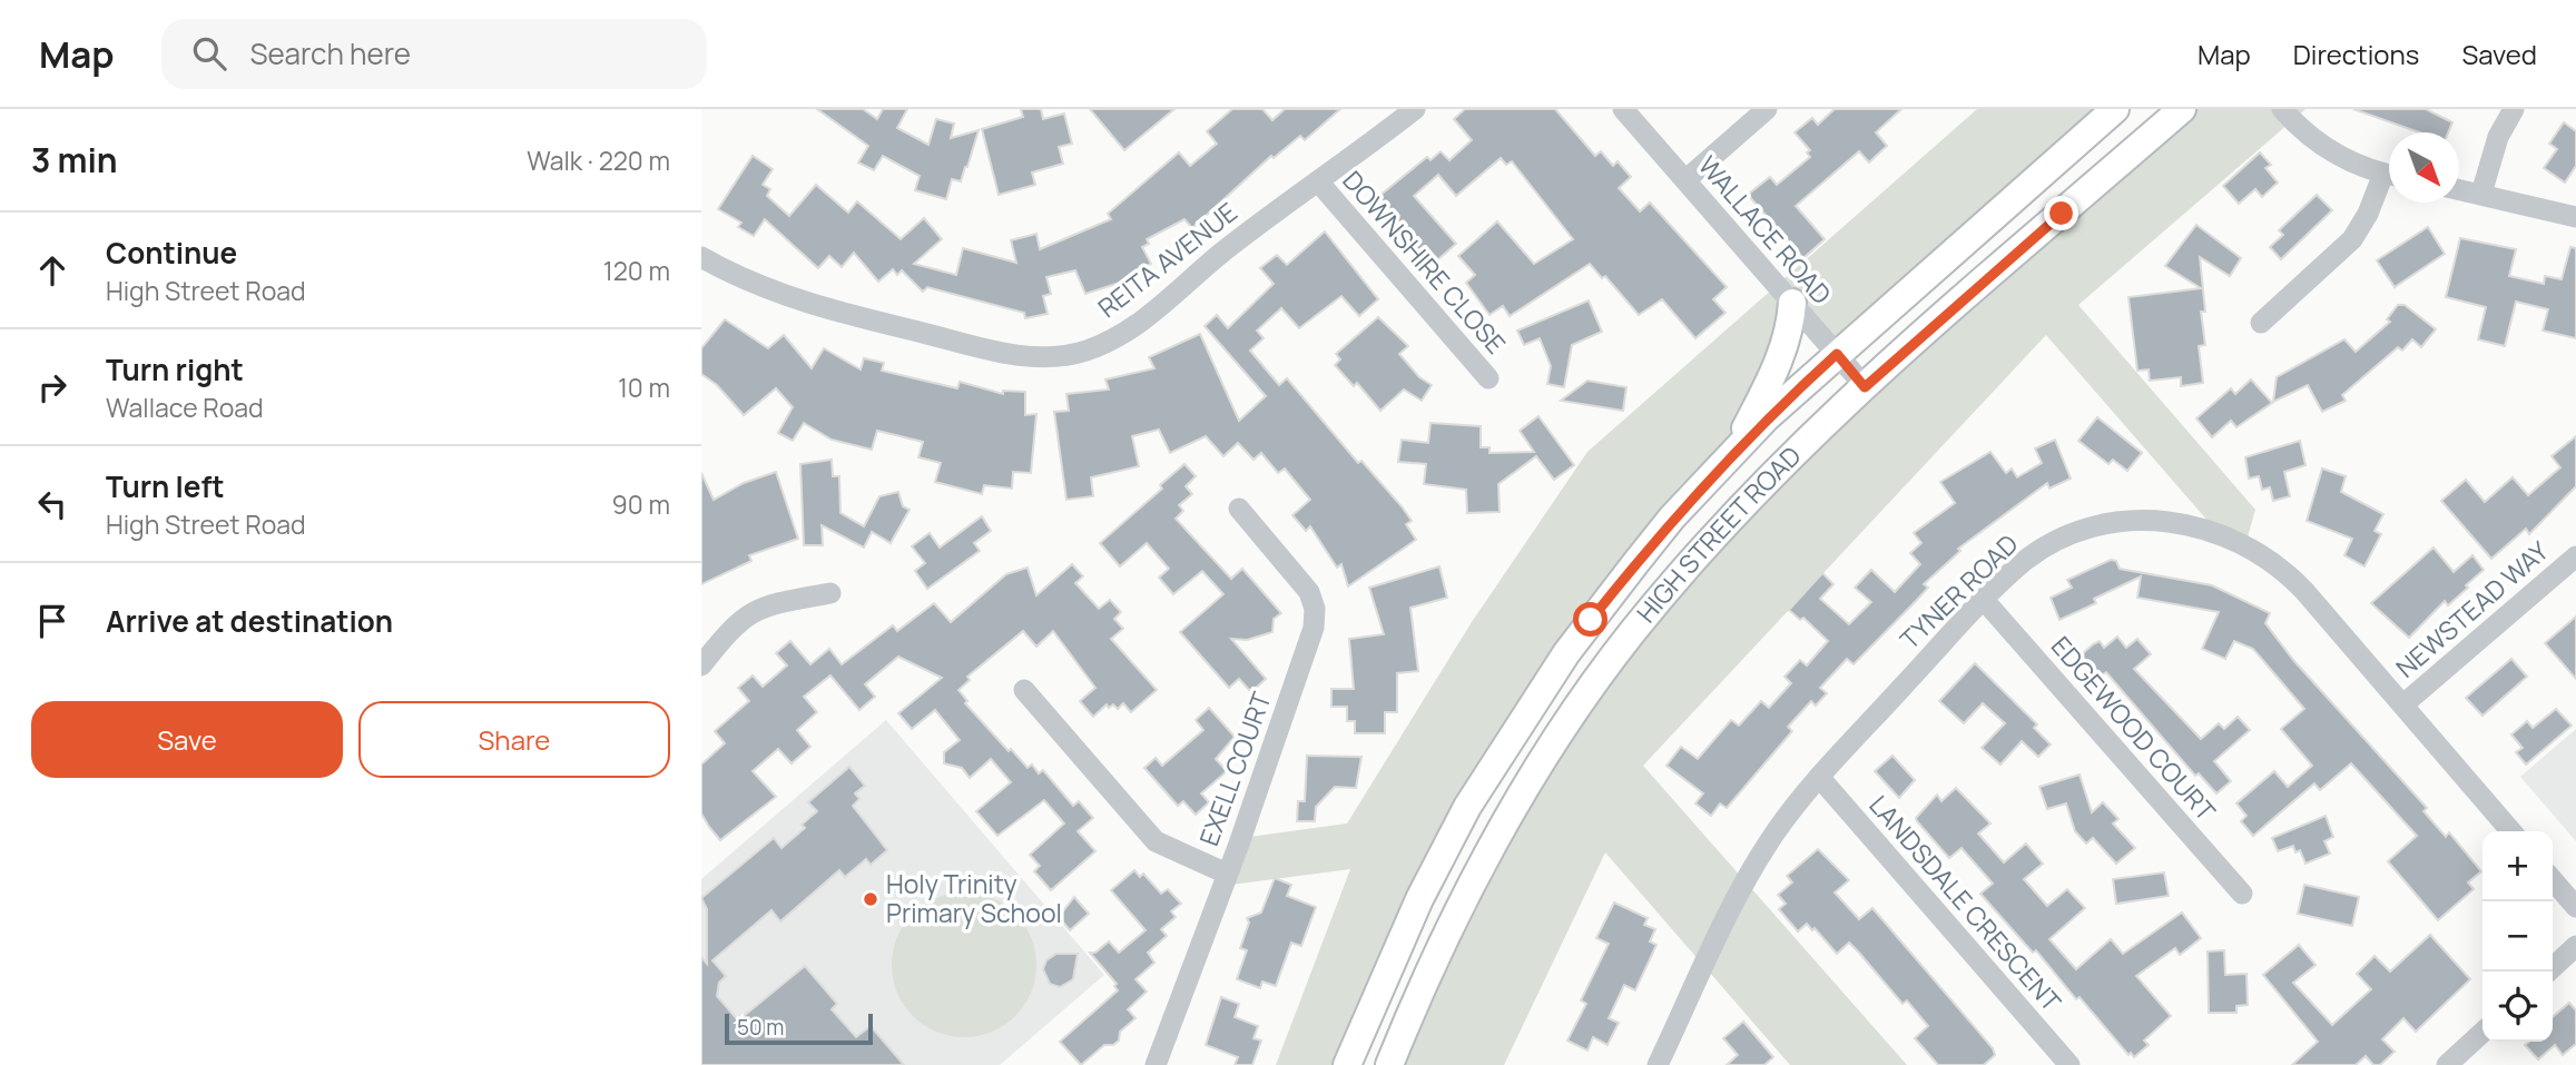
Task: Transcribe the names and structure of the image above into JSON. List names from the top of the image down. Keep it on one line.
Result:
{"streets":{"main road":["HIGH STREET ROAD"],"street":["WALLACE ROAD","REITA AVENUE","DOWNSHIRE CLOSE","TYNER ROAD","NEWSTEAD WAY","EDGEWOOD COURT","EXELL COURT","LANDSDALE CRESCENT"]},"crossings":[["WALLACE ROAD","HIGH STREET ROAD"],["REITA AVENUE","DOWNSHIRE CLOSE"],["TYNER ROAD","NEWSTEAD WAY"],["TYNER ROAD","EDGEWOOD COURT"],["TYNER ROAD","LANDSDALE CRESCENT"]],"places":["Holy Trinity Primary School"],"scale_bar":"50 m","north":"bottom right","page":{"header":"Map","search":"Search here","nav":["Map","Directions","Saved"],"heading":["3 min","Walk · 220 m"],"list":[["Continue","High Street Road","120 m"],["Turn right","Wallace Road","10 m"],["Turn left","High Street Road","90 m"],"Arrive at destination"],"buttons":["Save","Share"],"map_buttons":["+","−"],"scale":"50 m"}}
